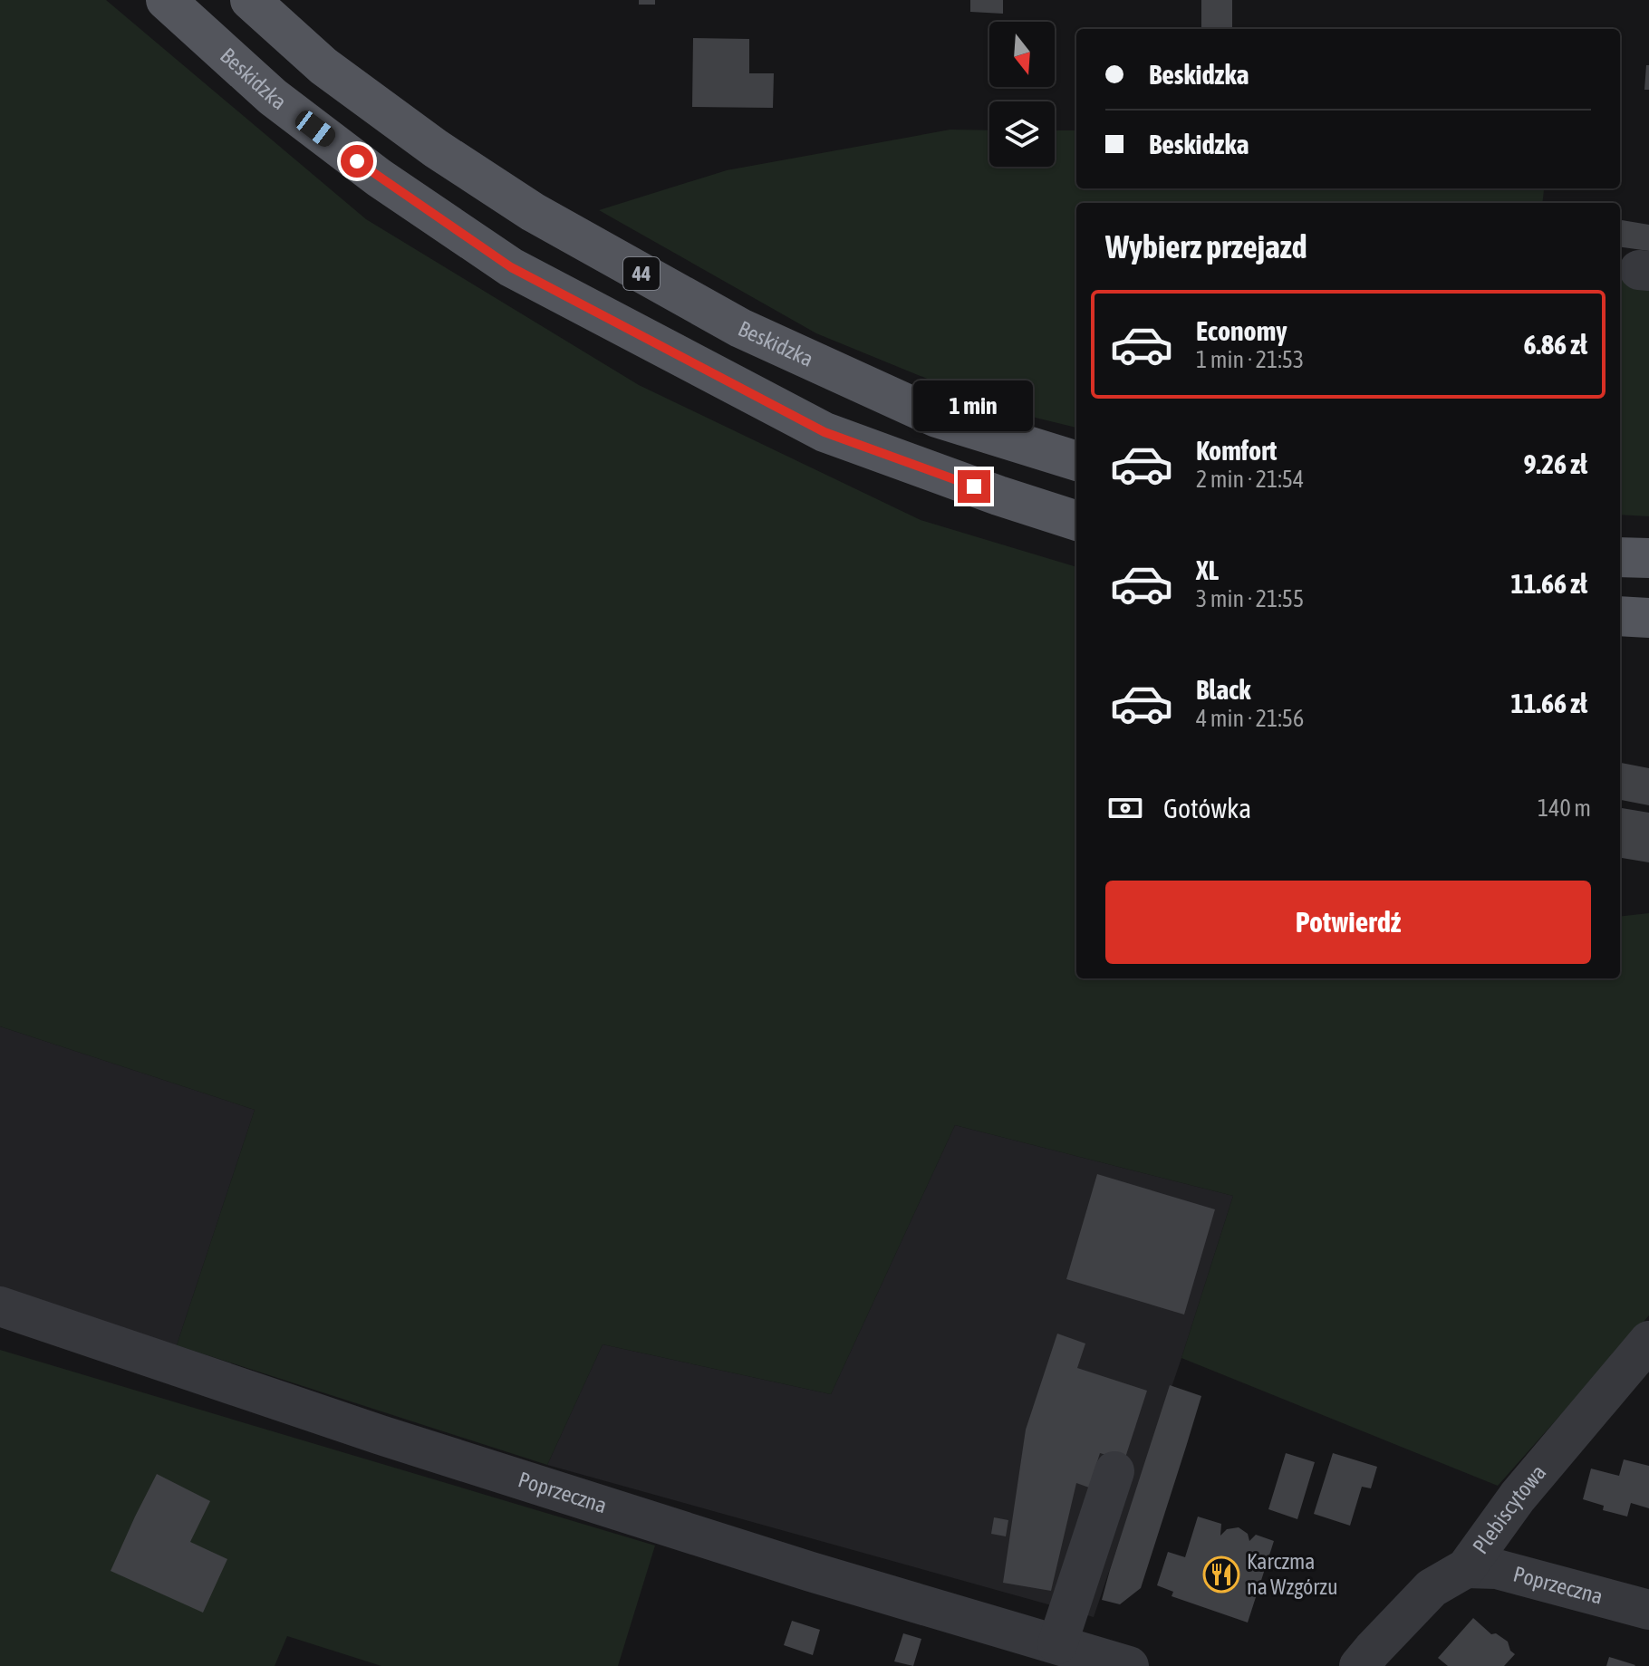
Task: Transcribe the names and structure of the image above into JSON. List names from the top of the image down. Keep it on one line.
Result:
{"streets":{"main road":["Beskidzka","44"],"street":["Poprzeczna","Plebiscytowa"]},"crossings":[["Poprzeczna","Plebiscytowa"]],"places":{"restaurant":["Karczma na Wzgórzu"]},"north":"bottom","page":{"banner":["Beskidzka","Beskidzka"],"heading":"Wybierz przejazd","list":[{"name":"Economy","note":"1 min · 21:53","value":"6.86 zł"},{"name":"Komfort","note":"2 min · 21:54","value":"9.26 zł"},{"name":"XL","note":"3 min · 21:55","value":"11.66 zł"},{"name":"Black","note":"4 min · 21:56","value":"11.66 zł"}],"bubble":"1 min","pay":["Gotówka","140 m"],"buttons":"Potwierdź"}}
